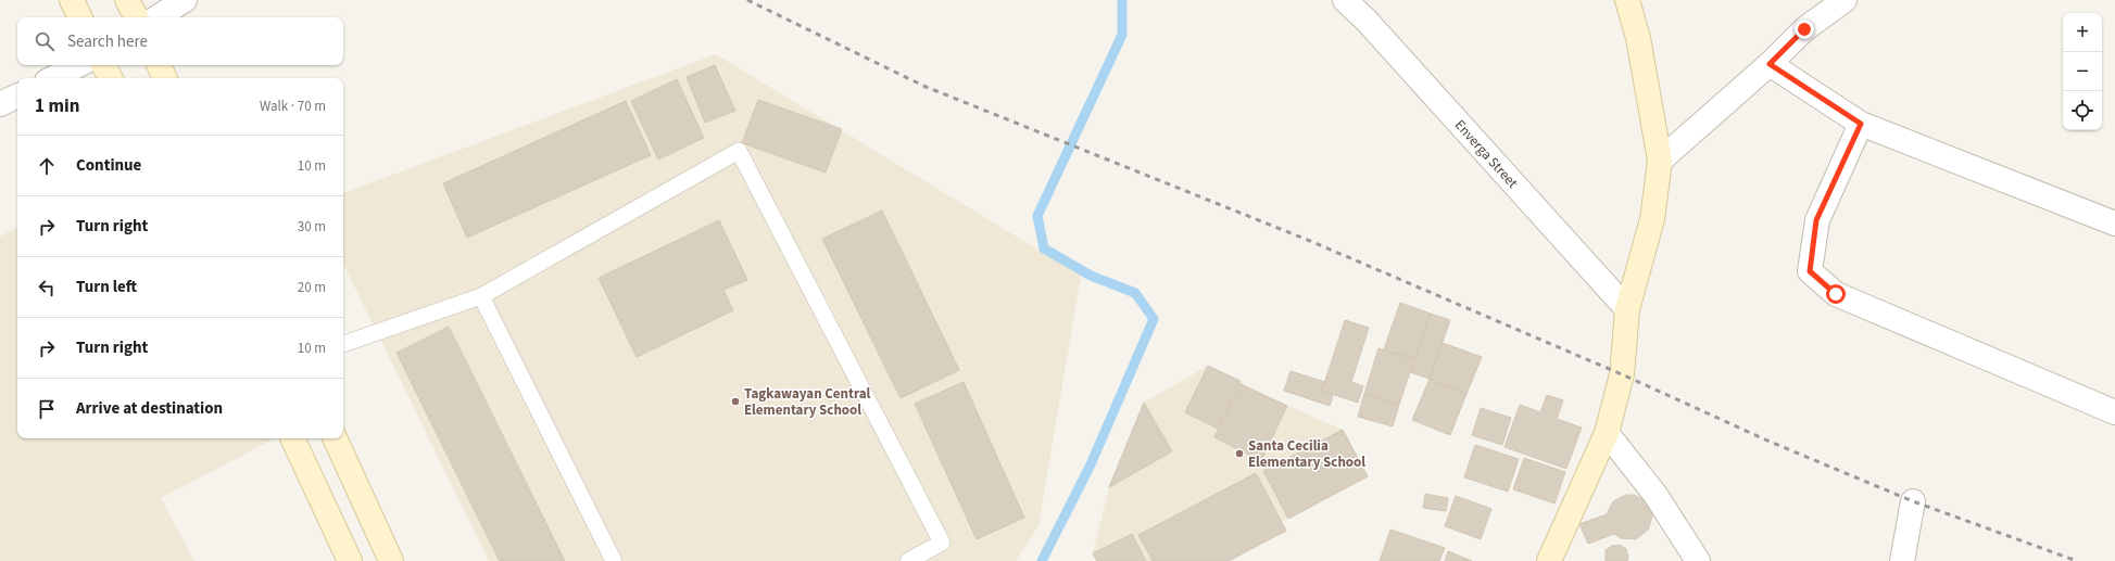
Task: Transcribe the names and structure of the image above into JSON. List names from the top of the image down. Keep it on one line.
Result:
{"streets":{"street":["Enverga Street"]},"places":["Tagkawayan Central Elementary School","Santa Cecilia Elementary School"],"page":{"map_buttons":["+","−"],"search":"Search here","heading":["1 min","Walk · 70 m"],"list":[["Continue","10 m"],["Turn right","30 m"],["Turn left","20 m"],["Turn right","10 m"],"Arrive at destination"]}}
